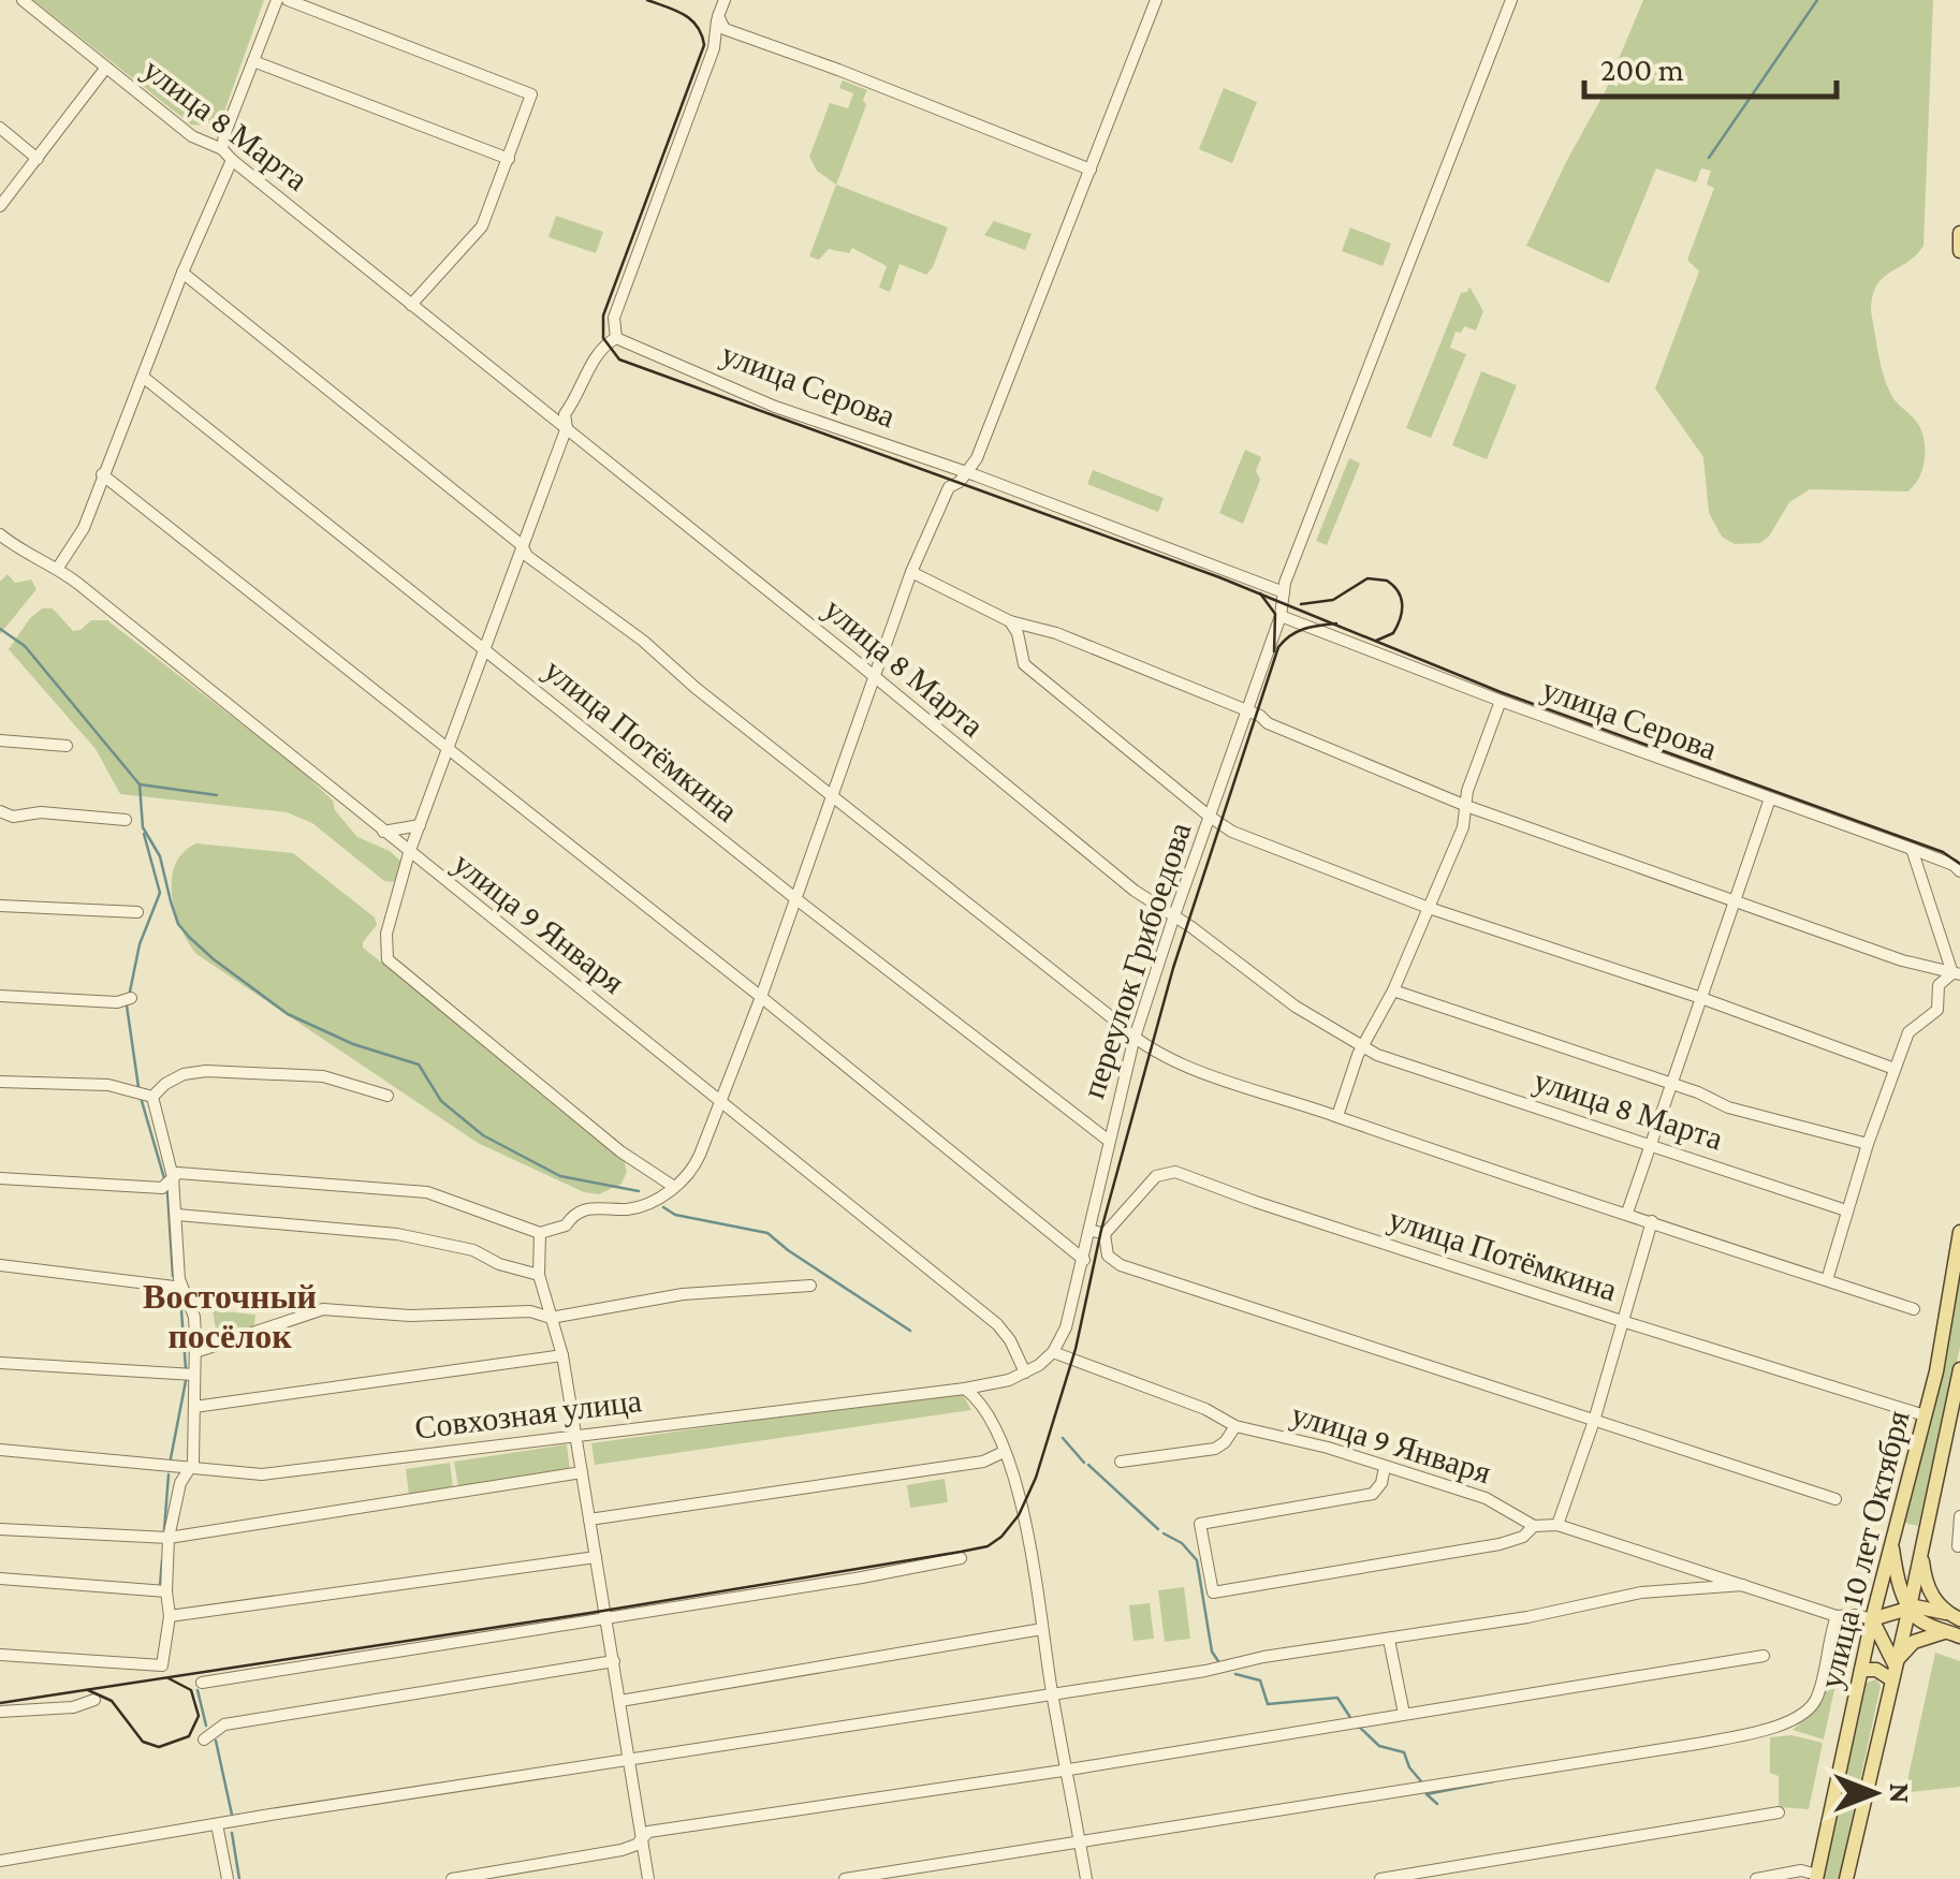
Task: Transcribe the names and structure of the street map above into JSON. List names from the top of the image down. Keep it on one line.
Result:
{"streets":{"main road":["улица 10 лет Октября"],"street":["улица 8 Марта","улица Серова","улица Потёмкина","улица 9 Января","переулок Грибоедова","Совхозная улица"]},"crossings":[["улица 8 Марта","переулок Грибоедова"],["улица Серова","переулок Грибоедова"],["улица Потёмкина","переулок Грибоедова"],["улица Потёмкина","улица 10 лет Октября"],["улица 9 Января","переулок Грибоедова"],["улица 9 Января","Совхозная улица"],["переулок Грибоедова","Совхозная улица"]],"districts":["Восточный посёлок"],"scale_bar":"200 m","north":"right"}
